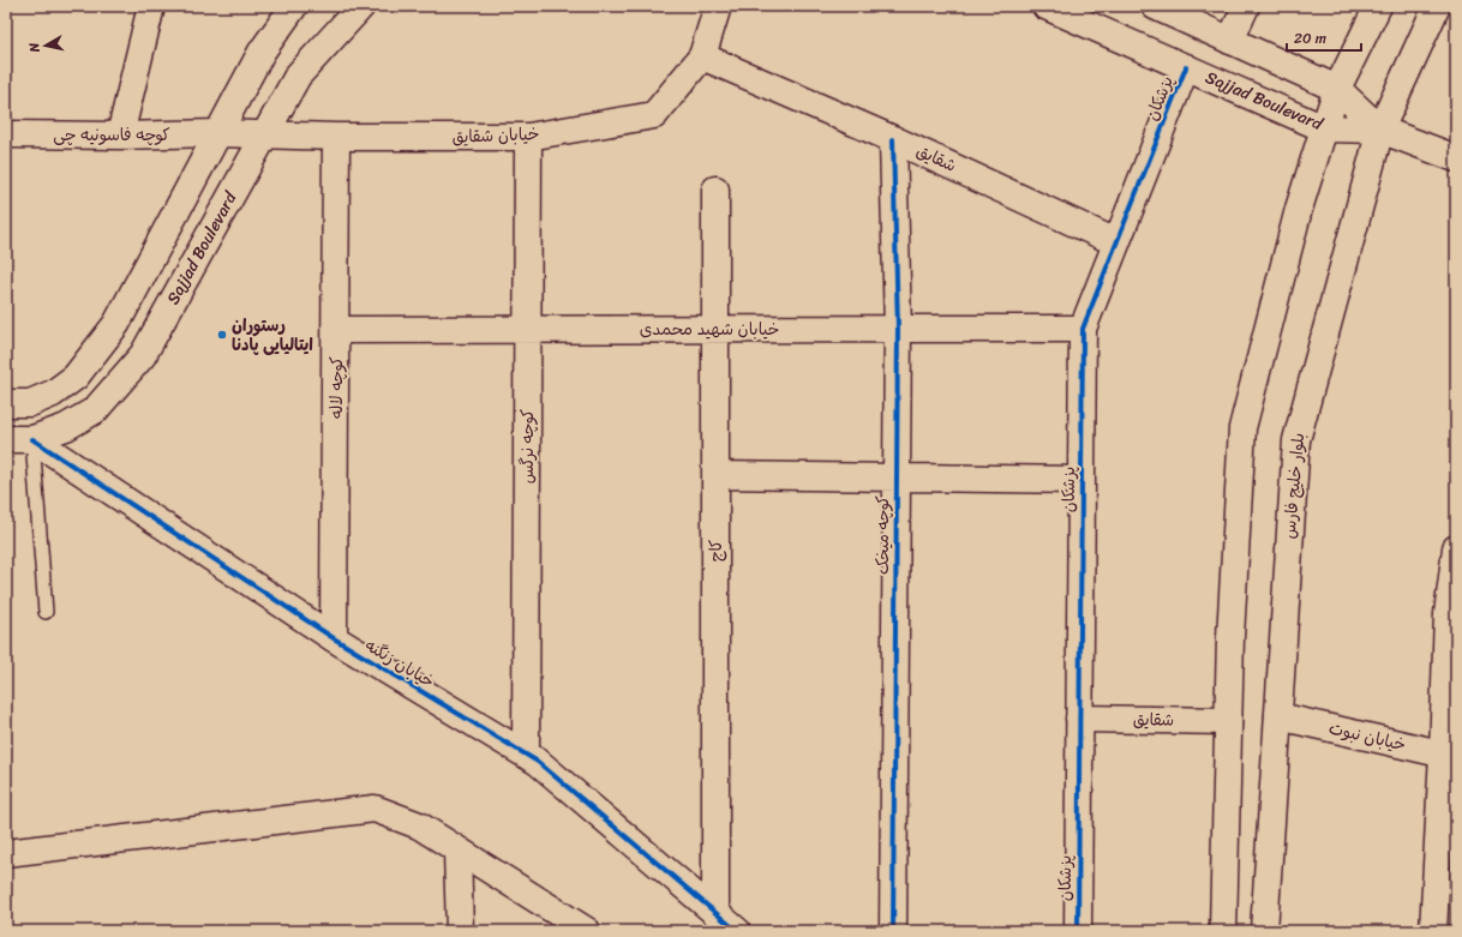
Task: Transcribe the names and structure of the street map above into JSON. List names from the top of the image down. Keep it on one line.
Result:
{"streets":{"street":["پزشکان","Sajjad Boulevard","کوچه فاسونیه چی","خیابان شقایق","شقایق","خیابان شهید محمدی","کوچه لاله","کوچه نرگس","بلوار خلیج فارس","کوچه میخک","کاج","خیابان زنگنه","خیابان نبوت"]},"crossings":[["پزشکان","Sajjad Boulevard"],["پزشکان","شقایق"],["پزشکان","خیابان شهید محمدی"],["Sajjad Boulevard","کوچه فاسونیه چی"],["Sajjad Boulevard","خیابان شقایق"],["Sajjad Boulevard","بلوار خلیج فارس"],["Sajjad Boulevard","خیابان زنگنه"],["کوچه فاسونیه چی","خیابان شقایق"],["خیابان شقایق","شقایق"],["خیابان شقایق","کوچه لاله"],["خیابان شقایق","کوچه نرگس"],["شقایق","کوچه میخک"],["خیابان شهید محمدی","کوچه لاله"],["خیابان شهید محمدی","کوچه نرگس"],["خیابان شهید محمدی","کوچه میخک"],["خیابان شهید محمدی","کاج"],["کوچه لاله","خیابان زنگنه"],["کوچه نرگس","خیابان زنگنه"],["بلوار خلیج فارس","خیابان نبوت"],["کاج","خیابان زنگنه"]],"places":["رستوران ایتالیایی پادنا"],"scale_bar":"20 m","north":"left"}
